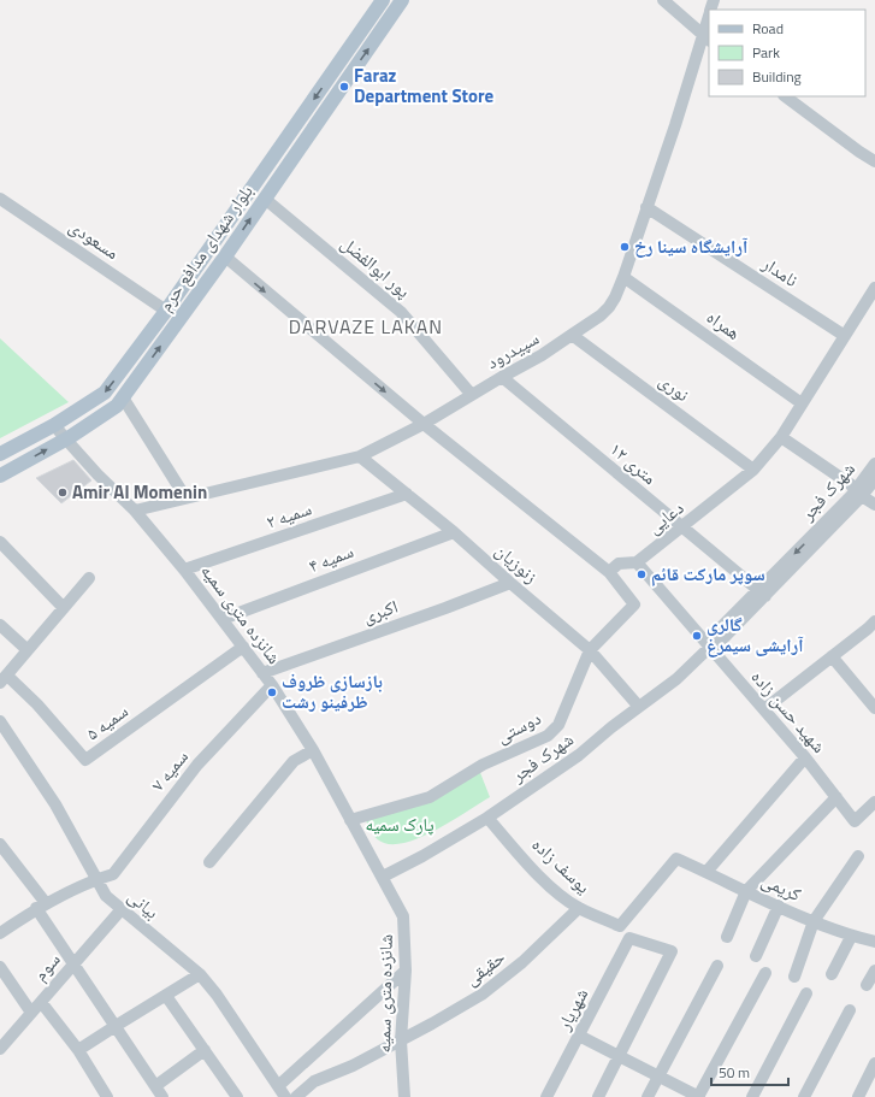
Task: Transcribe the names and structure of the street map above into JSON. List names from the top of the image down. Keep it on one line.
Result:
{"streets":{"main road":["بلوار شهدای مدافع حرم"],"street":["مسعودی","پور ابوالفضل","نامدار","همراه","سپیدرود","نوری","۱۲ متری","شهرک فجر","سمیه ۲","دعایی","سمیه ۴","زنوزیان","اکبری","شانزده متری سمیه","شهید حسن زاده","سمیه ۵","دوستی","سمیه ۷","یوسف زاده","کریمی","بیانی","سوم","حقیقی","شهریار"]},"crossings":[["مسعودی","بلوار شهدای مدافع حرم"],["بلوار شهدای مدافع حرم","پور ابوالفضل"],["بلوار شهدای مدافع حرم","شانزده متری سمیه"],["پور ابوالفضل","سپیدرود"],["نامدار","سپیدرود"],["نامدار","دعایی"],["همراه","سپیدرود"],["همراه","دعایی"],["سپیدرود","نوری"],["سپیدرود","۱۲ متری"],["سپیدرود","زنوزیان"],["سپیدرود","شانزده متری سمیه"],["نوری","دعایی"],["۱۲ متری","شهرک فجر"],["۱۲ متری","دعایی"],["شهرک فجر","زنوزیان"],["شهرک فجر","شانزده متری سمیه"],["شهرک فجر","شهید حسن زاده"],["شهرک فجر","یوسف زاده"],["سمیه ۲","زنوزیان"],["سمیه ۲","شانزده متری سمیه"],["دعایی","شهید حسن زاده"],["دعایی","دوستی"],["سمیه ۴","زنوزیان"],["سمیه ۴","شانزده متری سمیه"],["زنوزیان","اکبری"],["زنوزیان","دوستی"],["اکبری","شانزده متری سمیه"],["شانزده متری سمیه","سمیه ۵"],["شانزده متری سمیه","دوستی"],["شانزده متری سمیه","سمیه ۷"],["شانزده متری سمیه","حقیقی"],["سمیه ۷","بیانی"],["یوسف زاده","کریمی"],["یوسف زاده","حقیقی"],["بیانی","سوم"]],"districts":["DARVAZE LAKAN"],"parks":["پارک سمیه"],"places":["Faraz Department Store","آرایشگاه سینا رخ","Amir Al Momenin","سوپر مارکت قائم","گالری آرایشی سیمرغ","بازسازی ظروف ظرفینو رشت"],"legend":["Road","Park","Building"],"scale_bar":"50 m"}
